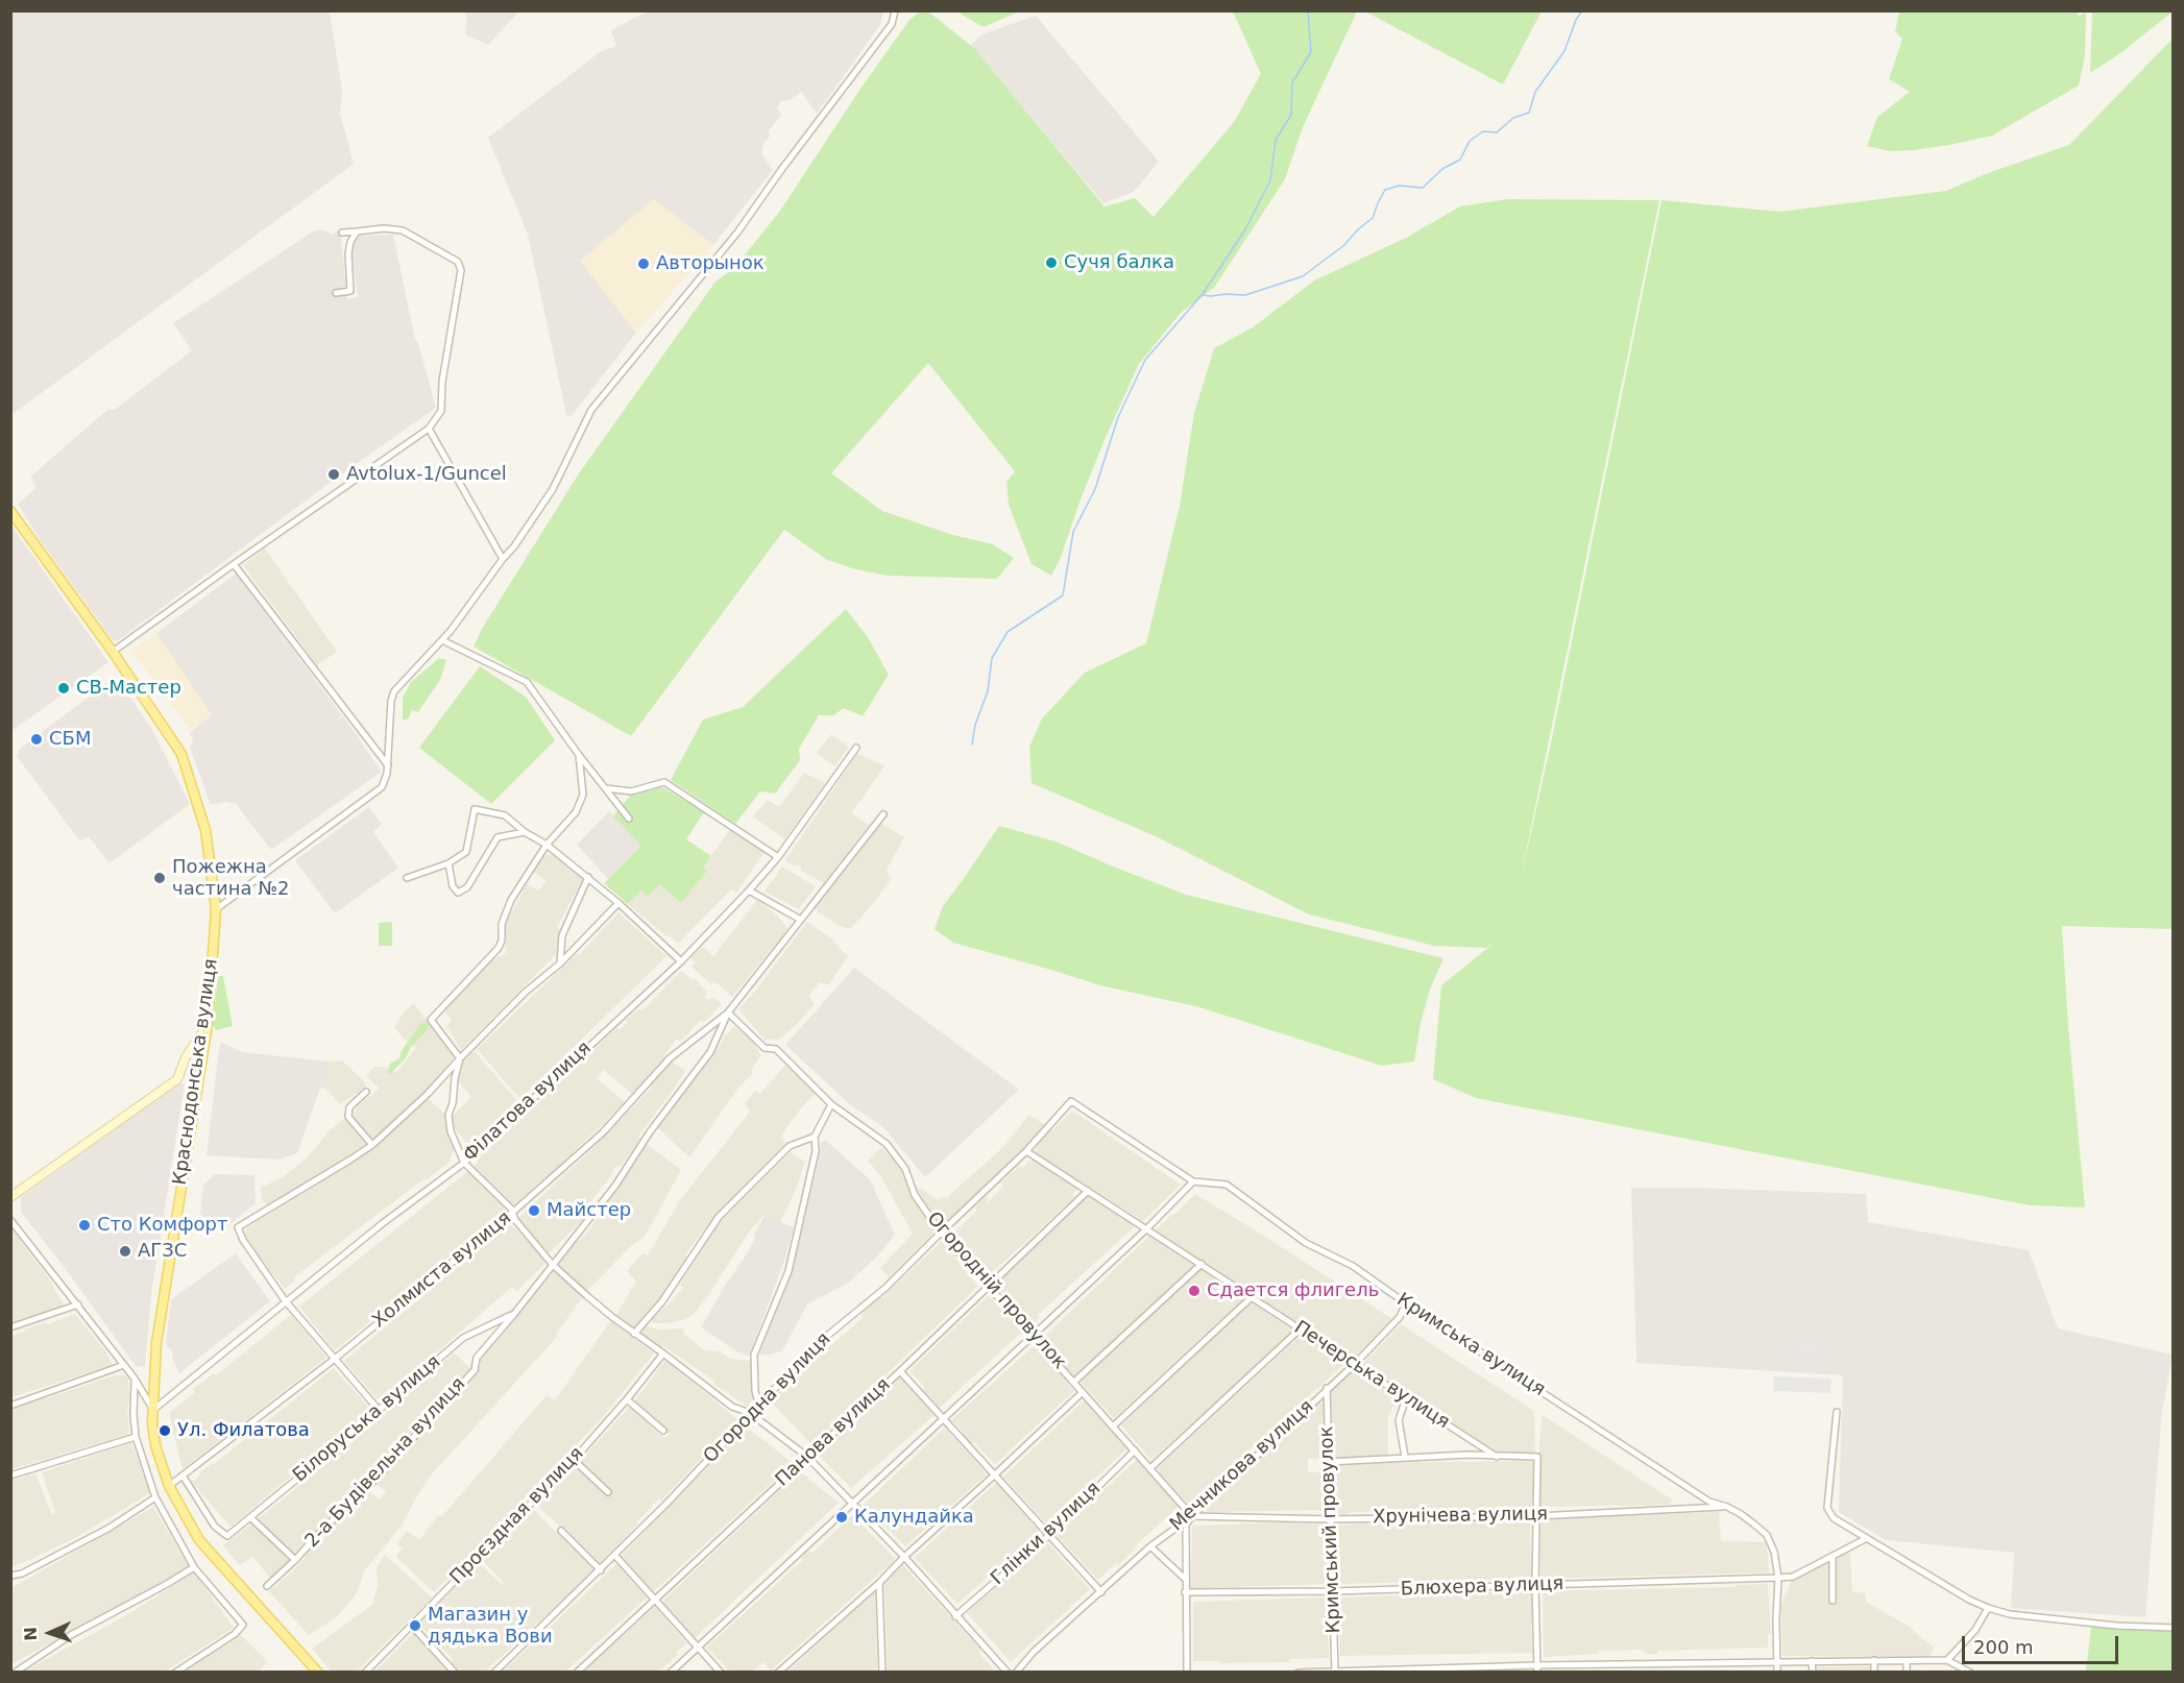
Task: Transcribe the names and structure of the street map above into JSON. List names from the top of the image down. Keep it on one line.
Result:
{"streets":{"main road":["Краснодонська вулиця"],"street":["Філатова вулиця","Холмиста вулиця","Огородній провулок","Кримська вулиця","Печерська вулиця","Огородна вулиця","Білоруська вулиця","Панова вулиця","2-а Будівельна вулиця","Мечникова вулиця","Проєздная вулиця","Хрунічева вулиця","Кримський провулок","Глінки вулиця","Блюхера вулиця"]},"crossings":[["Краснодонська вулиця","Філатова вулиця"],["Краснодонська вулиця","Холмиста вулиця"],["Холмиста вулиця","Огородній провулок"],["Холмиста вулиця","Білоруська вулиця"],["Холмиста вулиця","2-а Будівельна вулиця"],["Огородній провулок","Огородна вулиця"],["Огородній провулок","Панова вулиця"],["Огородній провулок","2-а Будівельна вулиця"],["Огородній провулок","Мечникова вулиця"],["Огородній провулок","Хрунічева вулиця"],["Огородній провулок","Глінки вулиця"],["Кримська вулиця","Огородна вулиця"],["Кримська вулиця","Мечникова вулиця"],["Кримська вулиця","Хрунічева вулиця"],["Кримська вулиця","Блюхера вулиця"],["Печерська вулиця","Огородна вулиця"],["Печерська вулиця","Панова вулиця"],["Печерська вулиця","Мечникова вулиця"],["Білоруська вулиця","2-а Будівельна вулиця"],["Мечникова вулиця","Хрунічева вулиця"],["Мечникова вулиця","Кримський провулок"],["Хрунічева вулиця","Кримський провулок"],["Кримський провулок","Блюхера вулиця"]],"places":["Сучя балка","Авторынок","Avtolux-1/Guncel","СВ-Мастер","СБМ","Пожежна частина №2","Майстер","Сто Комфорт","АГЗС","Сдается флигель","Ул. Филатова","Калундайка","Магазин у дядька Вови"],"scale_bar":"200 m","north":"left"}
